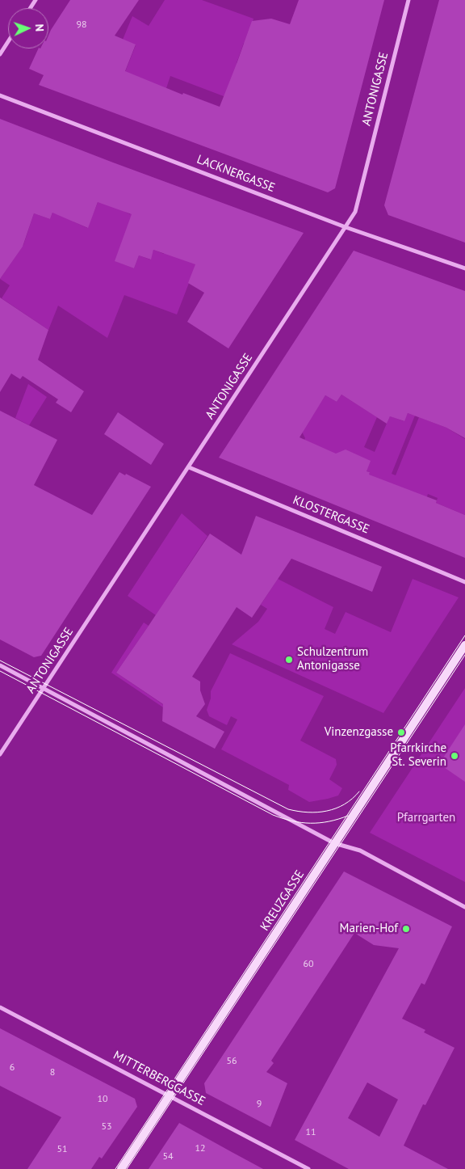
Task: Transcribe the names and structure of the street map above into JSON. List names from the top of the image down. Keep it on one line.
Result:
{"streets":{"street":["ANTONIGASSE","LACKNERGASSE","KLOSTERGASSE","KREUZGASSE","MITTERBERGGASSE"]},"crossings":[["ANTONIGASSE","LACKNERGASSE"],["ANTONIGASSE","KLOSTERGASSE"],["KREUZGASSE","MITTERBERGGASSE"]],"parks":["Pfarrgarten"],"places":["Schulzentrum Antonigasse","Vinzenzgasse","Pfarrkirche St. Severin","Marien-Hof"],"house_numbers":["98","60","56","6","8","10","9","53","11","12","51","54"],"north":"right"}
